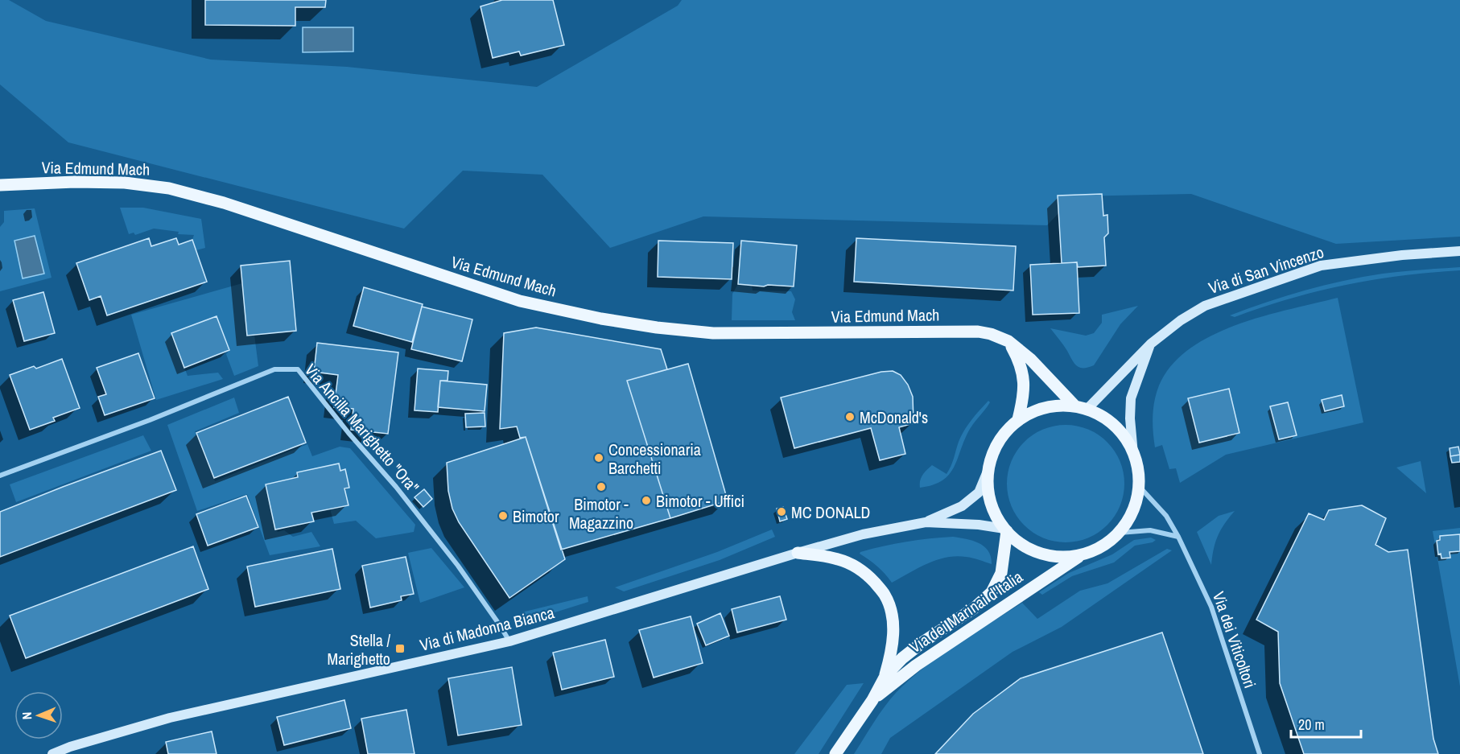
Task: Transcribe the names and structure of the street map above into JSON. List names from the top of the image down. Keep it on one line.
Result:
{"streets":{"main road":["Via Edmund Mach","Via di San Vincenzo","Via dei Marinai d'Italia","Via di Madonna Bianca"],"street":["Via Ancilla Marighetto \"Ora\"","Via dei Viticoltori"]},"crossings":[["Via Edmund Mach","Via di San Vincenzo"],["Via Edmund Mach","Via dei Marinai d'Italia"],["Via Edmund Mach","Via di Madonna Bianca"],["Via Edmund Mach","Via dei Viticoltori"],["Via di San Vincenzo","Via dei Marinai d'Italia"],["Via di San Vincenzo","Via di Madonna Bianca"],["Via di San Vincenzo","Via dei Viticoltori"],["Via Ancilla Marighetto \"Ora\"","Via di Madonna Bianca"],["Via dei Marinai d'Italia","Via di Madonna Bianca"],["Via dei Marinai d'Italia","Via dei Viticoltori"],["Via di Madonna Bianca","Via dei Viticoltori"]],"places":{"other":["McDonald's","Concessionaria Barchetti","Bimotor - Magazzino","Bimotor - Uffici","MC DONALD","Bimotor"],"transit":["Stella / Marighetto"]},"scale_bar":"20 m","north":"left"}
